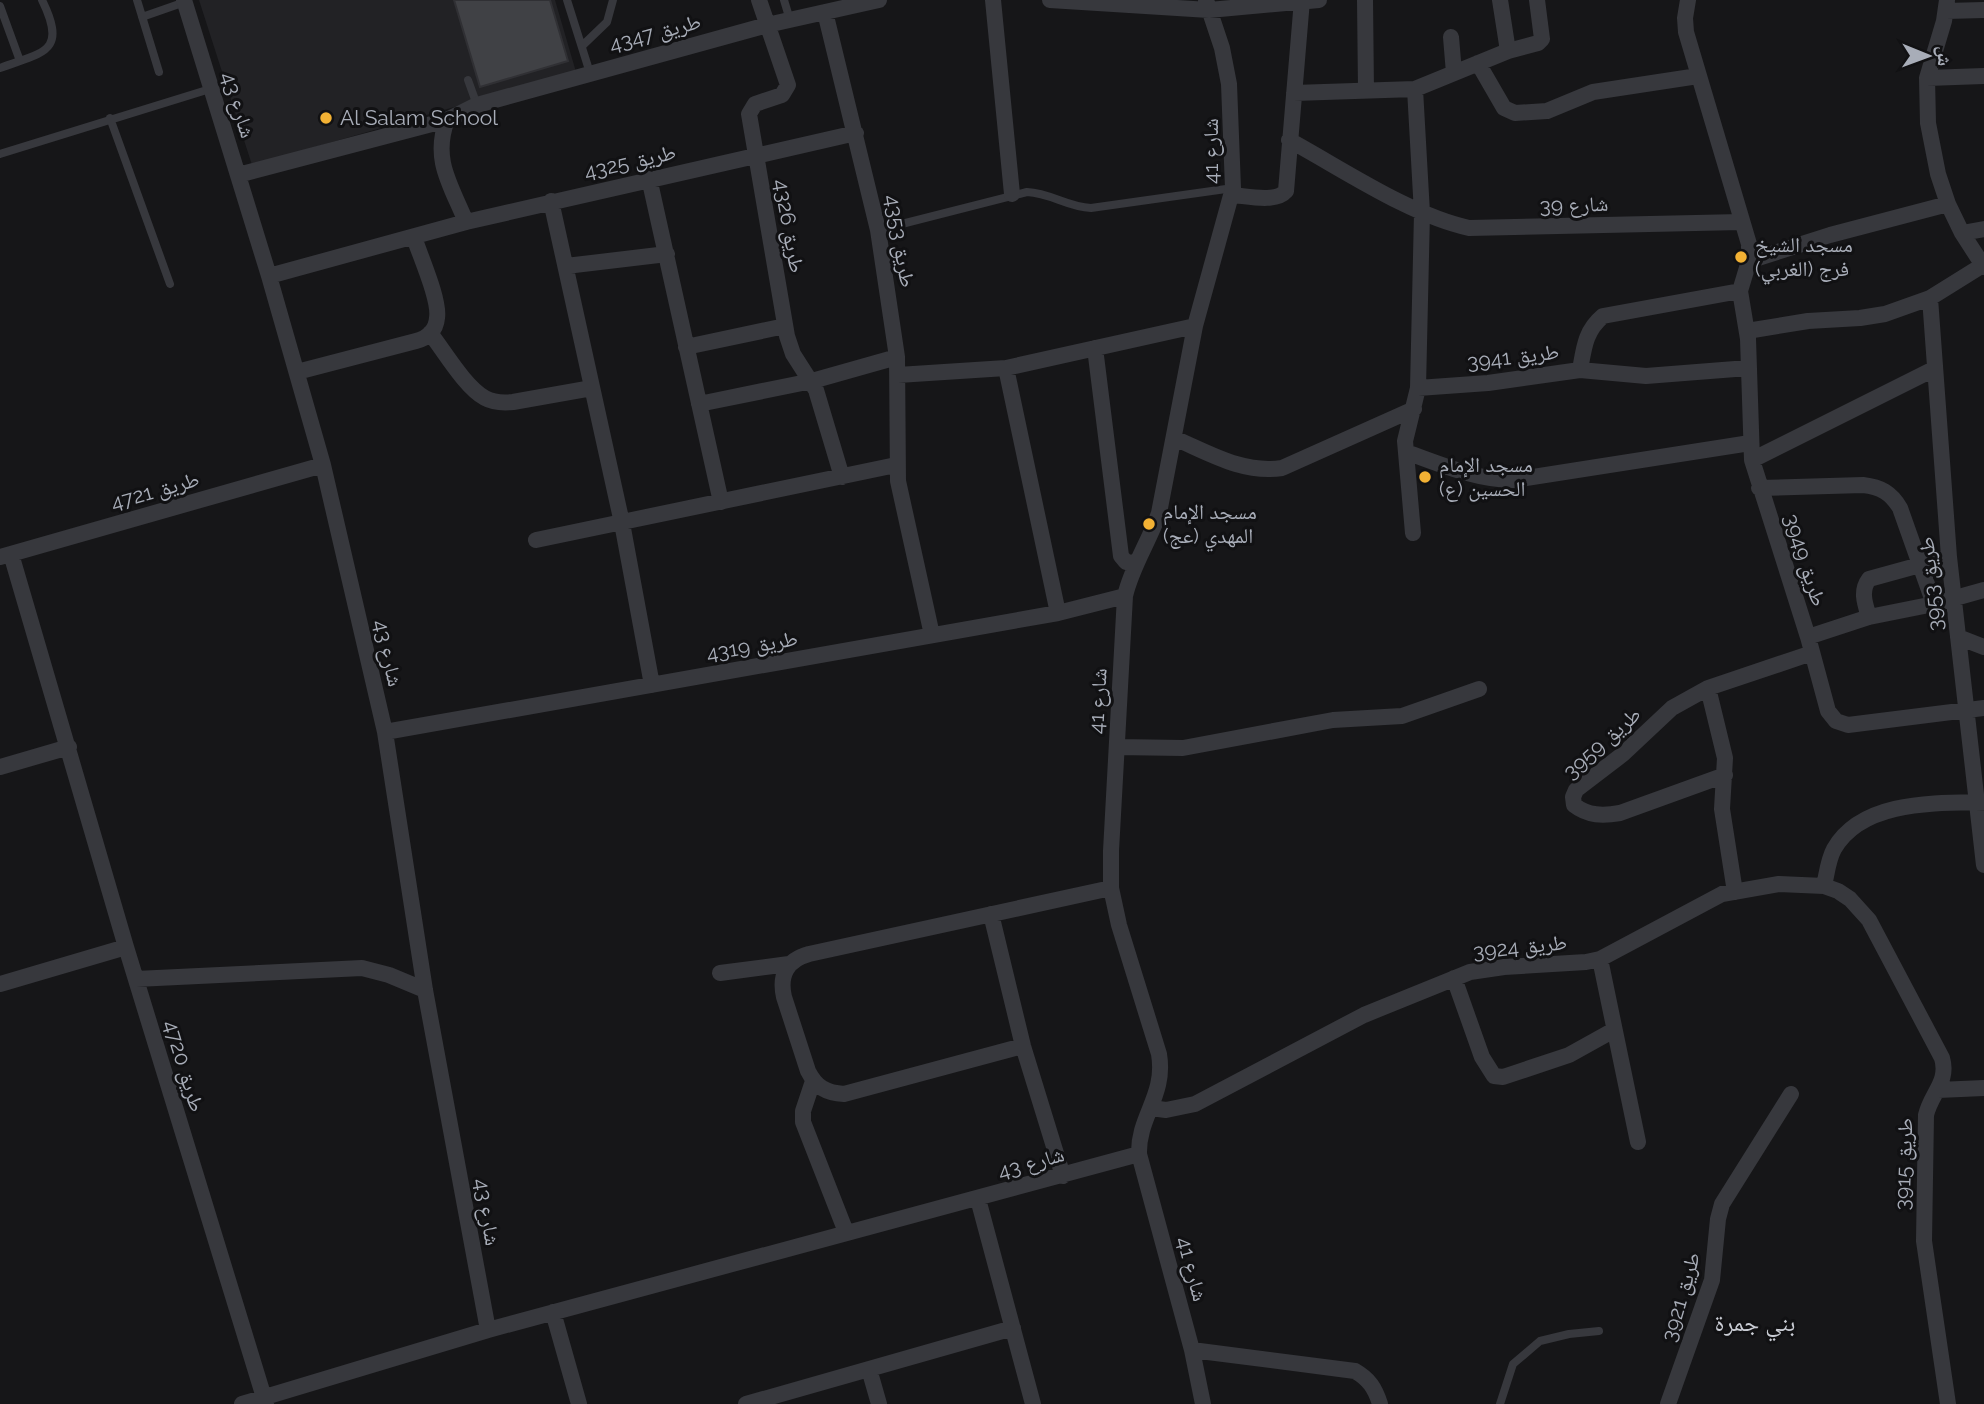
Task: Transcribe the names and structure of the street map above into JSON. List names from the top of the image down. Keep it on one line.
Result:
{"streets":{"street":["طريق 4347","شارع 43","شارع 41","طريق 4325","شارع 39","طريق 4326","طريق 4353","طريق 3941","طريق 4721","طريق 3949","طريق 3953","طريق 4319","طريق 3959","طريق 3924","طريق 4720","طريق 3915","طريق 3921"]},"crossings":[["طريق 4347","شارع 43"],["طريق 4347","طريق 4326"],["طريق 4347","طريق 4353"],["شارع 43","شارع 41"],["شارع 43","طريق 4325"],["شارع 43","طريق 4721"],["شارع 43","طريق 4319"],["شارع 43","طريق 4720"],["شارع 41","طريق 4319"],["شارع 41","طريق 3924"],["طريق 4325","طريق 4326"],["طريق 4325","طريق 4353"],["طريق 4353","طريق 4319"],["طريق 3941","طريق 3949"],["طريق 4721","طريق 4720"],["طريق 3949","طريق 3953"],["طريق 3949","طريق 3959"],["طريق 3924","طريق 3915"]],"districts":["بني جمرة"],"places":["Al Salam School","مسجد الشيخ فرج (الغربي)","مسجد الإمام الحسين (ع)","مسجد الإمام المهدي (عج)"],"north":"right"}
